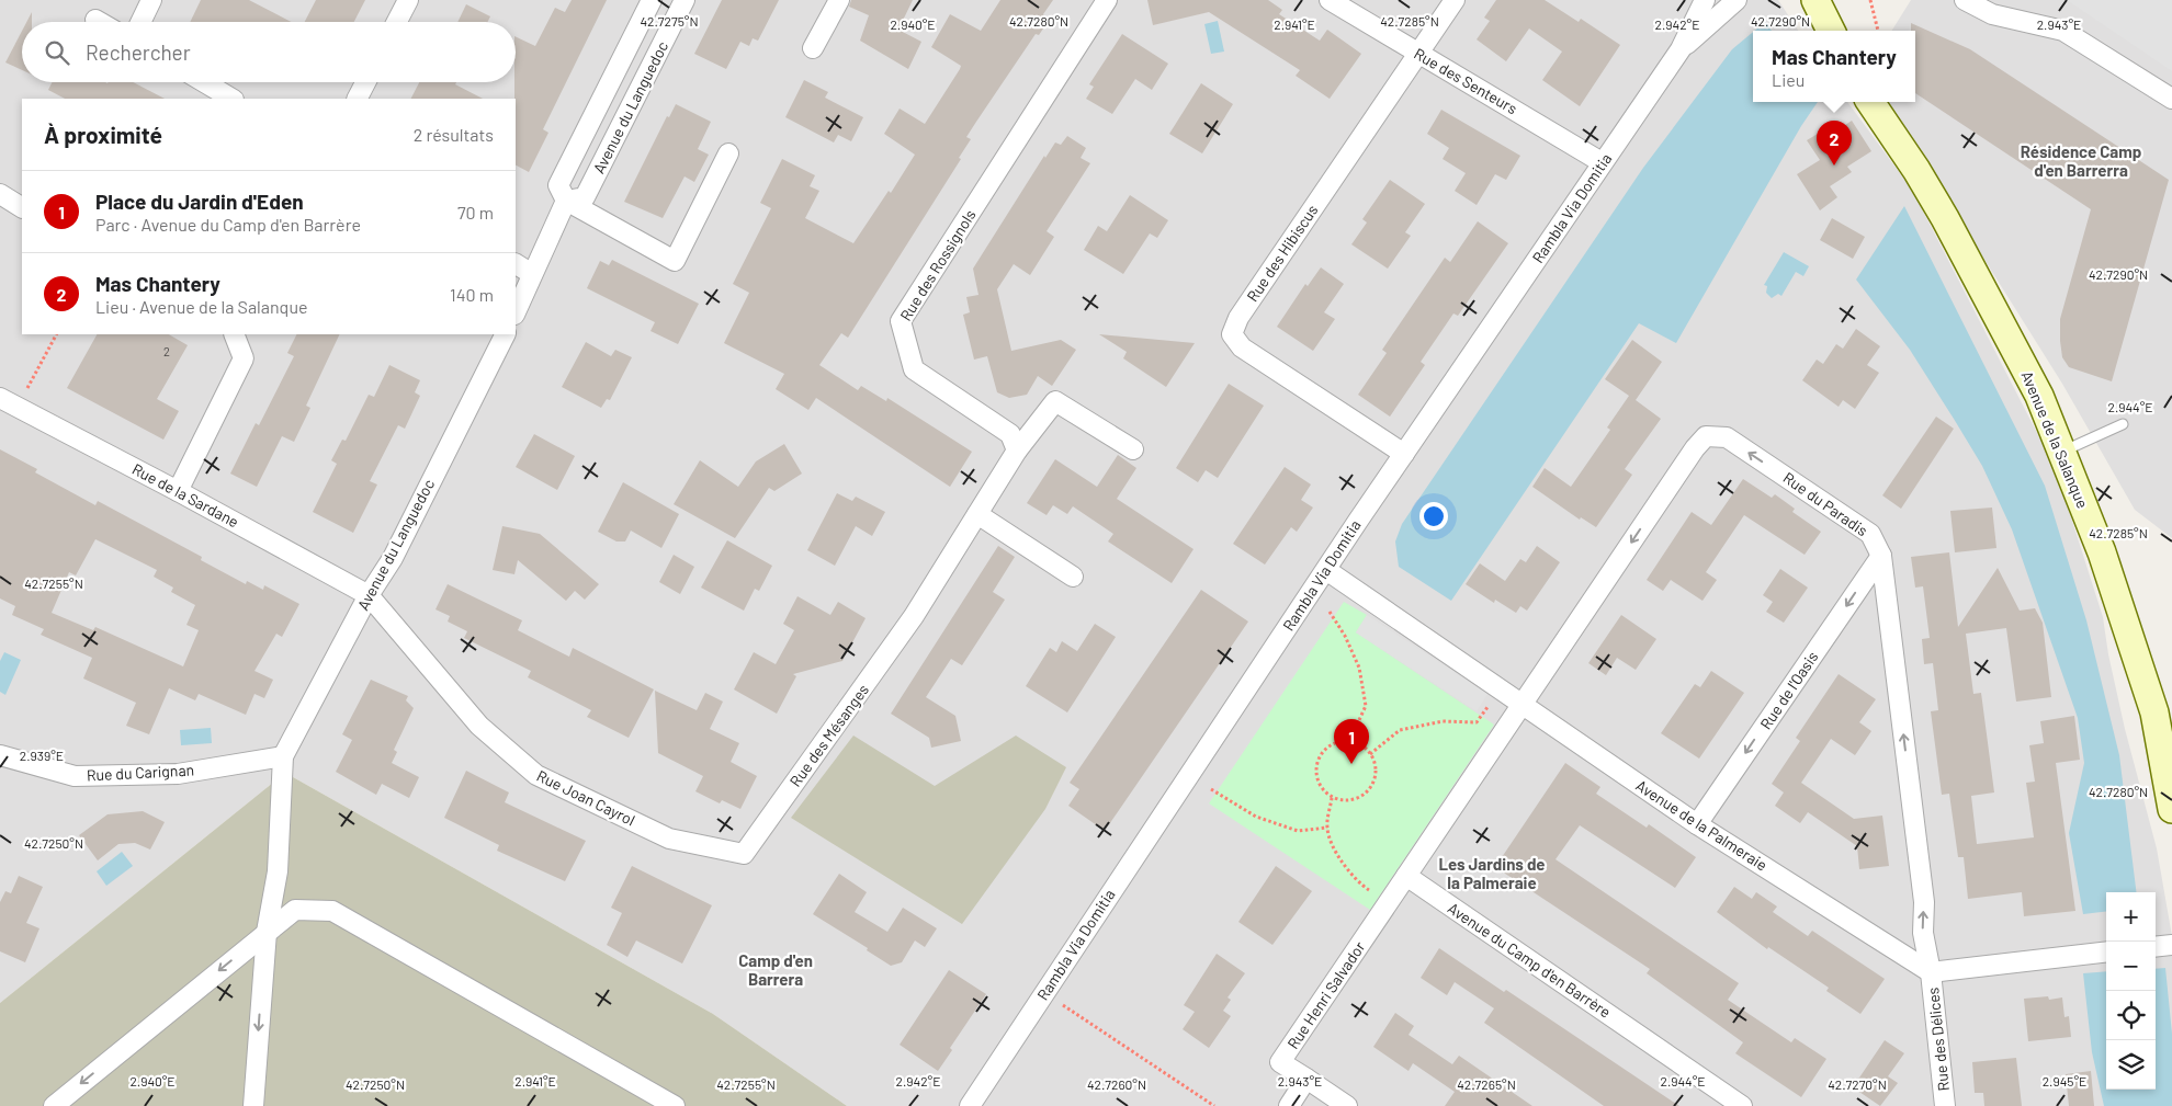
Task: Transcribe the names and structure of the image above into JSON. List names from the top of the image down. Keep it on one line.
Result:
{"streets":{"street":["Rue des Senteurs","Avenue du Languedoc","Rambla Via Domitia","Rue des Hibiscus","Rue des Rossignols","Avenue de la Salanque","Rue de la Sardane","Rue du Paradis","Rue de l'Oasis","Rue des Mésanges","Rue du Carignan","Rue Joan Cayrol","Avenue de la Palmeraie","Avenue du Camp d'en Barrère","Rue Henri Salvador","Rue des Délices"]},"crossings":[["Rue des Senteurs","Rambla Via Domitia"],["Rue des Senteurs","Rue des Hibiscus"],["Avenue du Languedoc","Rue de la Sardane"],["Avenue du Languedoc","Rue du Carignan"],["Avenue du Languedoc","Rue Joan Cayrol"],["Rambla Via Domitia","Rue des Hibiscus"],["Rambla Via Domitia","Avenue de la Palmeraie"],["Rue de la Sardane","Rue Joan Cayrol"],["Rue du Paradis","Rue de l'Oasis"],["Rue du Paradis","Avenue de la Palmeraie"],["Rue du Paradis","Rue des Délices"],["Rue de l'Oasis","Avenue de la Palmeraie"],["Rue des Mésanges","Rue Joan Cayrol"],["Avenue de la Palmeraie","Rue des Délices"],["Avenue du Camp d'en Barrère","Rue Henri Salvador"]],"one_way":["Rue de l'Oasis"],"districts":["Résidence Camp d'en Barrerra","Les Jardins de la Palmeraie","Camp d'en Barrera"],"house_numbers":["2"],"page":{"search":"Rechercher","popup":["Mas Chantery","Lieu"],"heading":["À proximité","2 résultats"],"pins":["2","1"],"list":[{"mark":"1","name":"Place du Jardin d'Eden","note":"Parc · Avenue du Camp d'en Barrère","value":"70 m"},{"mark":"2","name":"Mas Chantery","note":"Lieu · Avenue de la Salanque","value":"140 m"}],"map_buttons":["+","−"]},"coordinates":["42.7290°N","42.7275°N","42.7280°N","42.7285°N","2.940°E","2.941°E","2.942°E","2.943°E","2.944°E","42.7255°N","2.939°E","42.7250°N","2.945°E","42.7260°N","42.7265°N","42.7270°N"]}
